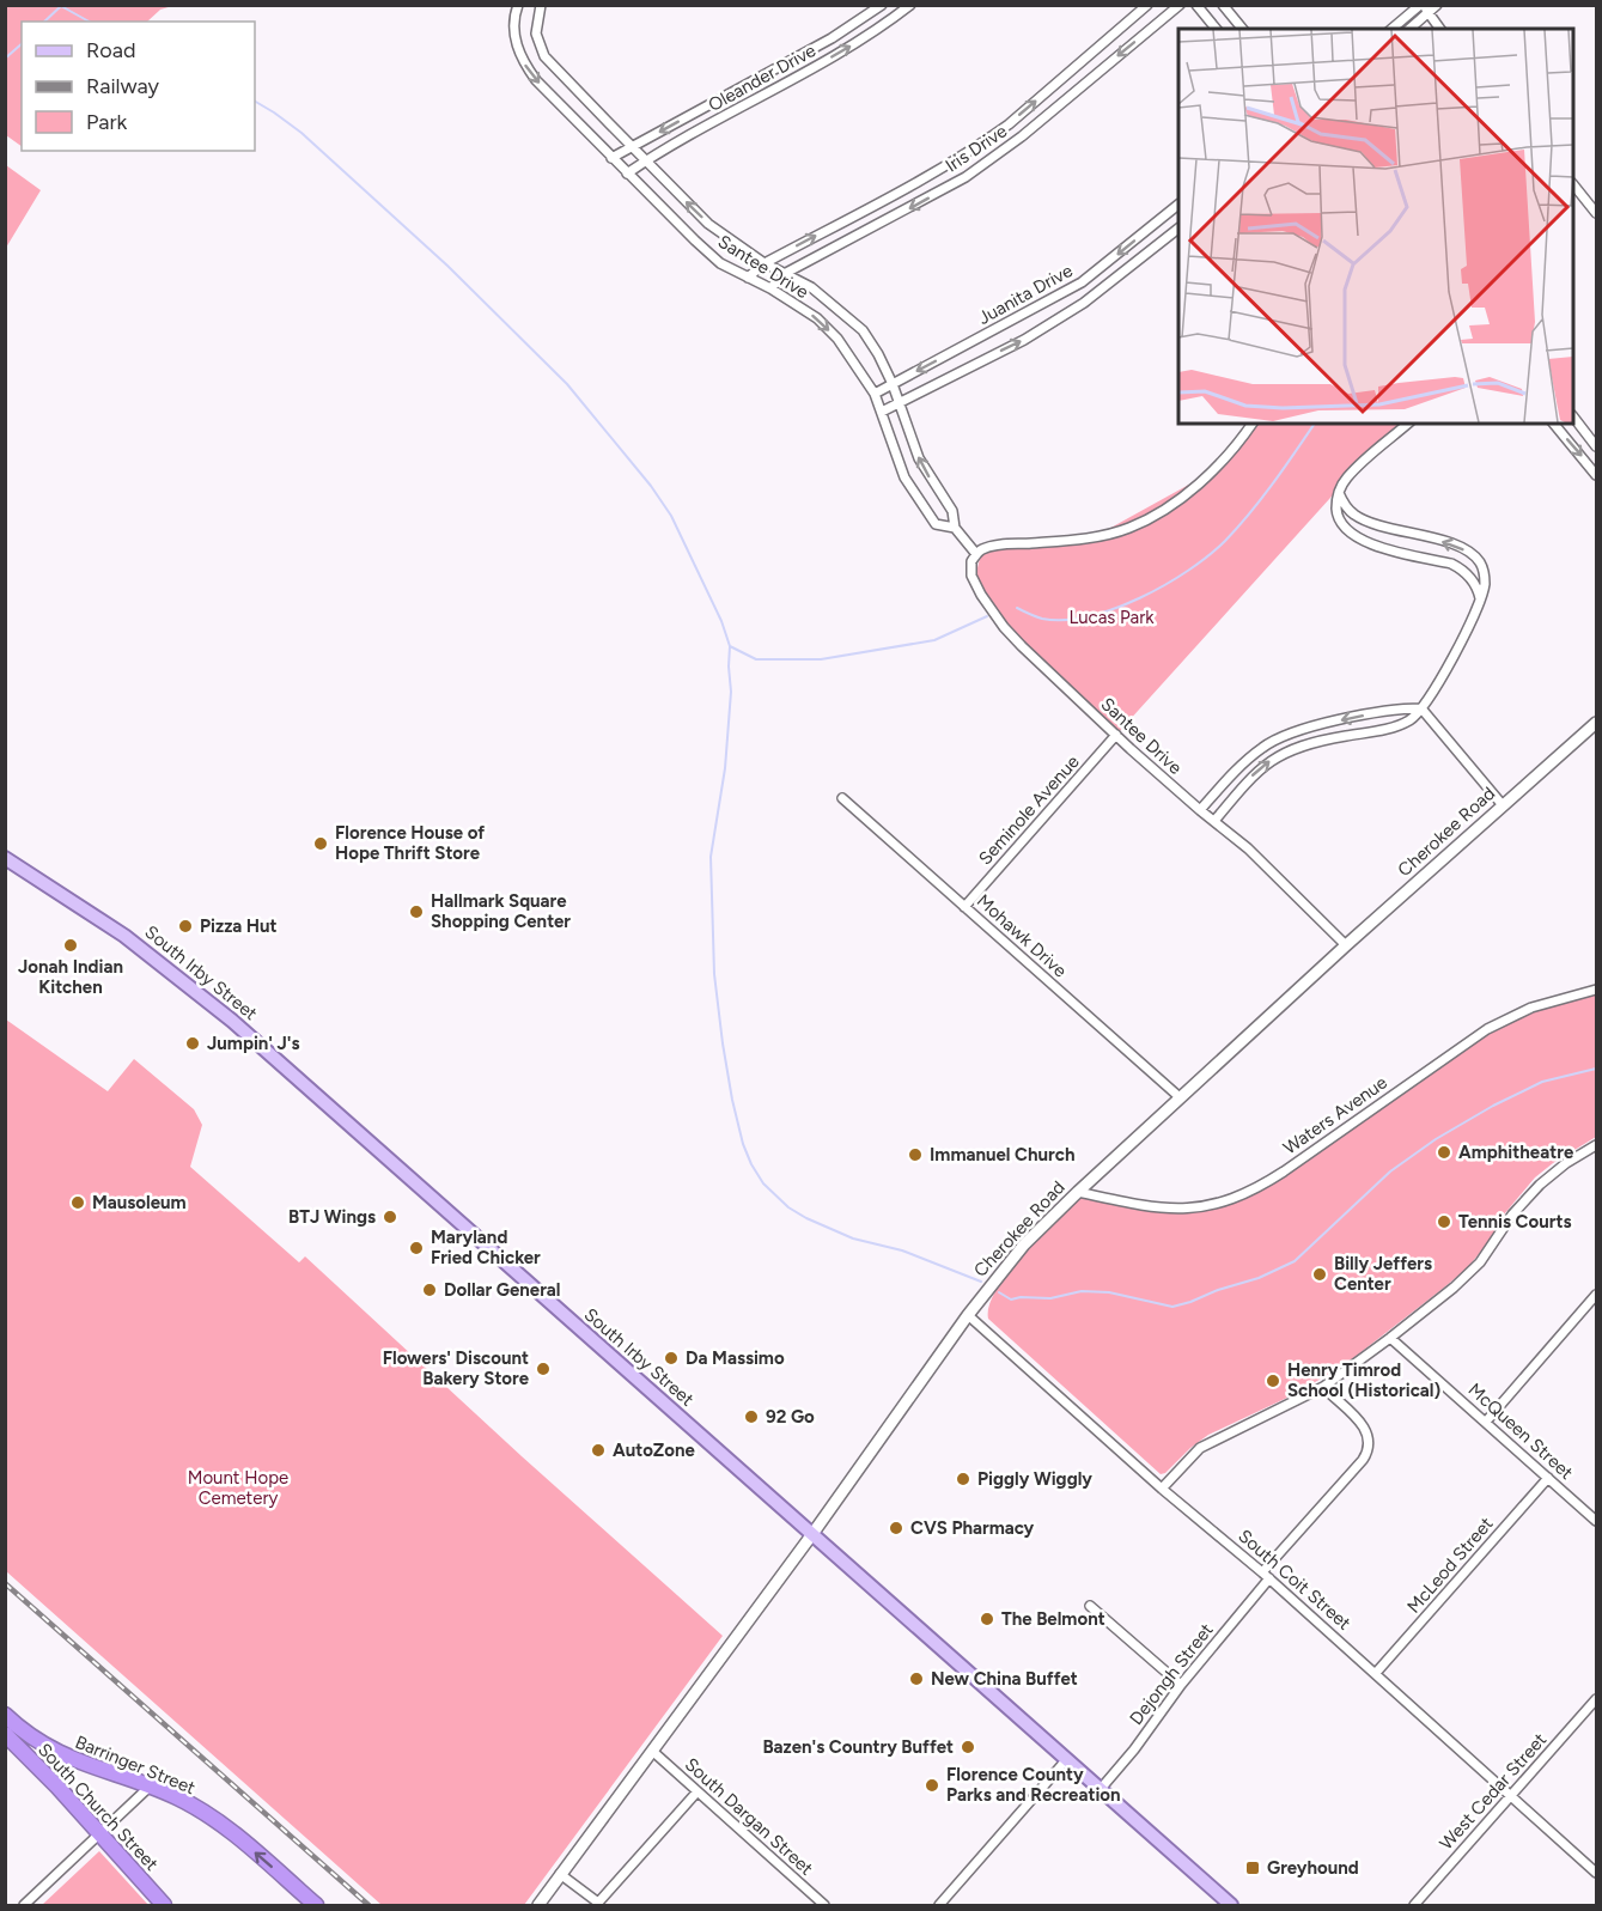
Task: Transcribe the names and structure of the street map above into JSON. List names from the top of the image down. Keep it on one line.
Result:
{"streets":{"highway":["Barringer Street","South Church Street"],"main road":["South Irby Street"],"street":["Oleander Drive","Iris Drive","Santee Drive","Juanita Drive","Seminole Avenue","Cherokee Road","Mohawk Drive","Waters Avenue","McQueen Street","McLeod Street","South Coit Street","Dejongh Street","West Cedar Street","South Dargan Street"]},"crossings":[["Oleander Drive","Santee Drive"],["Iris Drive","Santee Drive"],["Santee Drive","Juanita Drive"],["Santee Drive","Seminole Avenue"],["Santee Drive","Cherokee Road"],["Seminole Avenue","Mohawk Drive"],["Cherokee Road","Mohawk Drive"],["Cherokee Road","South Irby Street"],["Cherokee Road","Waters Avenue"],["Cherokee Road","South Coit Street"],["Cherokee Road","South Dargan Street"],["South Irby Street","Dejongh Street"],["McQueen Street","McLeod Street"],["McLeod Street","South Coit Street"],["South Coit Street","Dejongh Street"],["South Coit Street","West Cedar Street"]],"one_way":["Barringer Street"],"parks":["Lucas Park","Mount Hope Cemetery"],"places":{"other":["Florence House of Hope Thrift Store","Hallmark Square Shopping Center","Pizza Hut","Jonah Indian Kitchen","Jumpin' J's","Amphitheatre","Immanuel Church","Mausoleum","BTJ Wings","Tennis Courts","Maryland Fried Chicker","Billy Jeffers Center","Dollar General","Da Massimo","Flowers' Discount Bakery Store","Henry Timrod School (Historical)","92 Go","AutoZone","Piggly Wiggly","CVS Pharmacy","The Belmont","New China Buffet","Bazen's Country Buffet","Florence County Parks and Recreation"],"transit":["Greyhound"]},"legend":["Road","Railway","Park"]}
